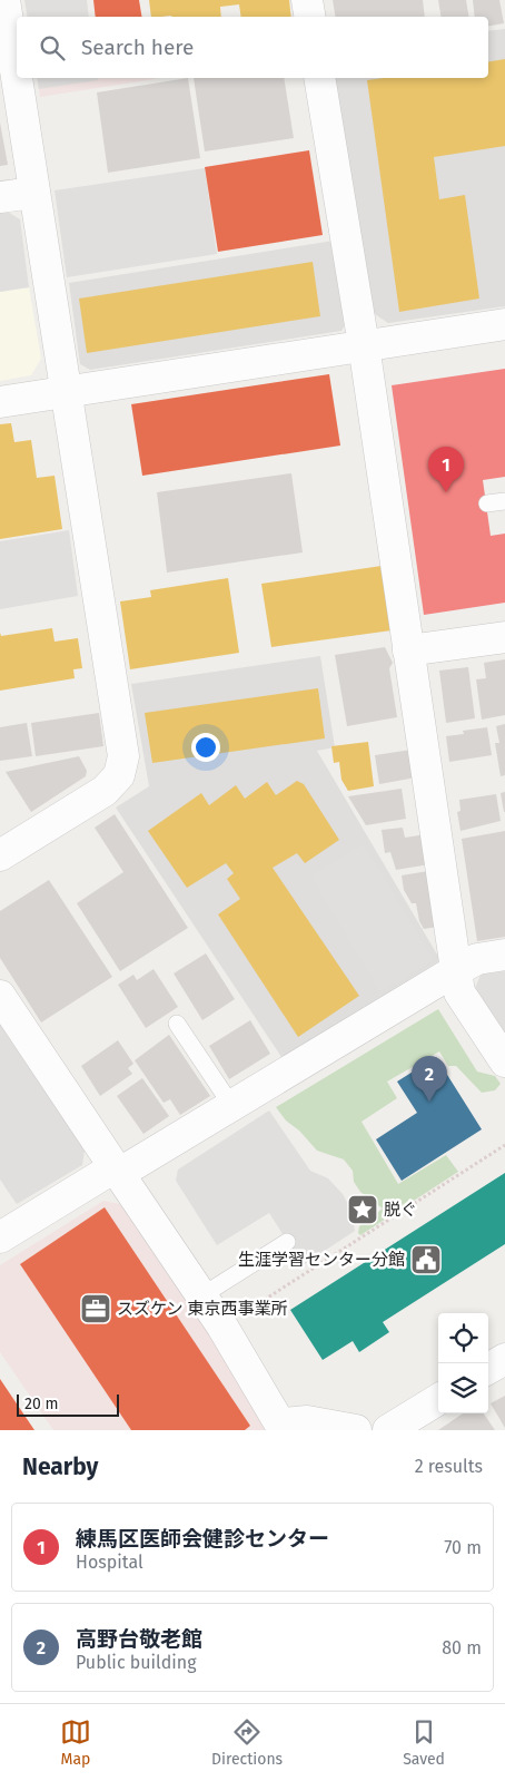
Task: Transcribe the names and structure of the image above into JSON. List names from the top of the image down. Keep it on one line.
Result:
{"places":{"place":["脱ぐ"],"public building":["生涯学習センター分館"],"office":["スズケン 東京西事業所"]},"scale_bar":"20 m","page":{"search":"Search here","pins":["1","2"],"scale":"20 m","heading":["Nearby","2 results"],"list":[{"mark":"1","name":"練馬区医師会健診センター","note":"Hospital","value":"70 m"},{"mark":"2","name":"高野台敬老館","note":"Public building","value":"80 m"}],"nav":["Map","Directions","Saved"]}}
